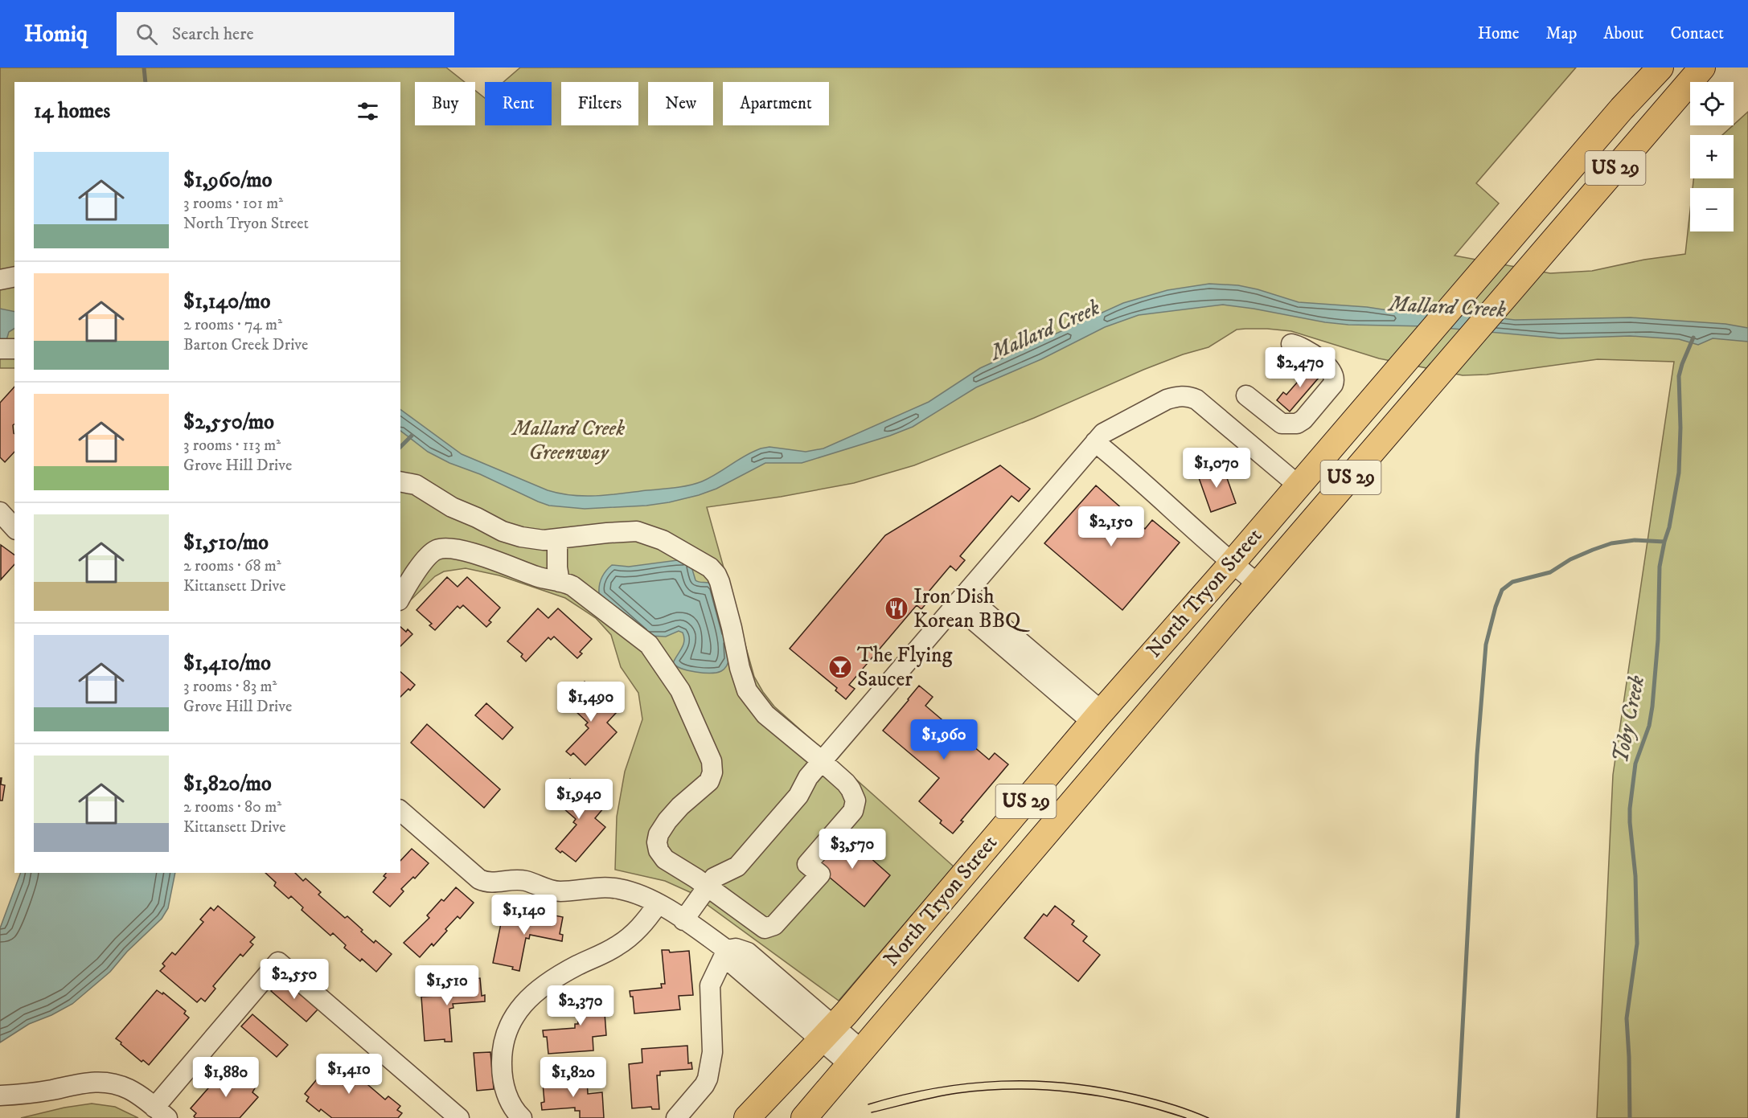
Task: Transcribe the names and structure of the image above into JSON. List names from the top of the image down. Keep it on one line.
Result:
{"streets":{"main road":["US 29","North Tryon Street"]},"water":["Mallard Creek","Toby Creek"],"parks":["Mallard Creek Greenway"],"places":{"restaurant":["Iron Dish Korean BBQ"],"bar":["The Flying Saucer"]},"page":{"header":"Homiq","search":"Search here","nav":["Home","Map","About","Contact"],"map_buttons":["+","−"],"chip":["Buy","Rent","Filters","New","Apartment"],"heading":"14 homes","list":[{"name":"$1,960/mo","note":"3 rooms · 101 m² · North Tryon Street"},{"name":"$1,140/mo","note":"2 rooms · 74 m² · Barton Creek Drive"},{"name":"$2,550/mo","note":"3 rooms · 113 m² · Grove Hill Drive"},{"name":"$1,510/mo","note":"2 rooms · 68 m² · Kittansett Drive"},{"name":"$1,410/mo","note":"3 rooms · 83 m² · Grove Hill Drive"},{"name":"$1,820/mo","note":"2 rooms · 80 m² · Kittansett Drive"}],"price":["$2,470","$1,070","$2,150","$1,490","$1,960","$1,940","$3,570","$1,140","$2,550","$1,510","$2,370","$1,410","$1,880","$1,820"]}}
